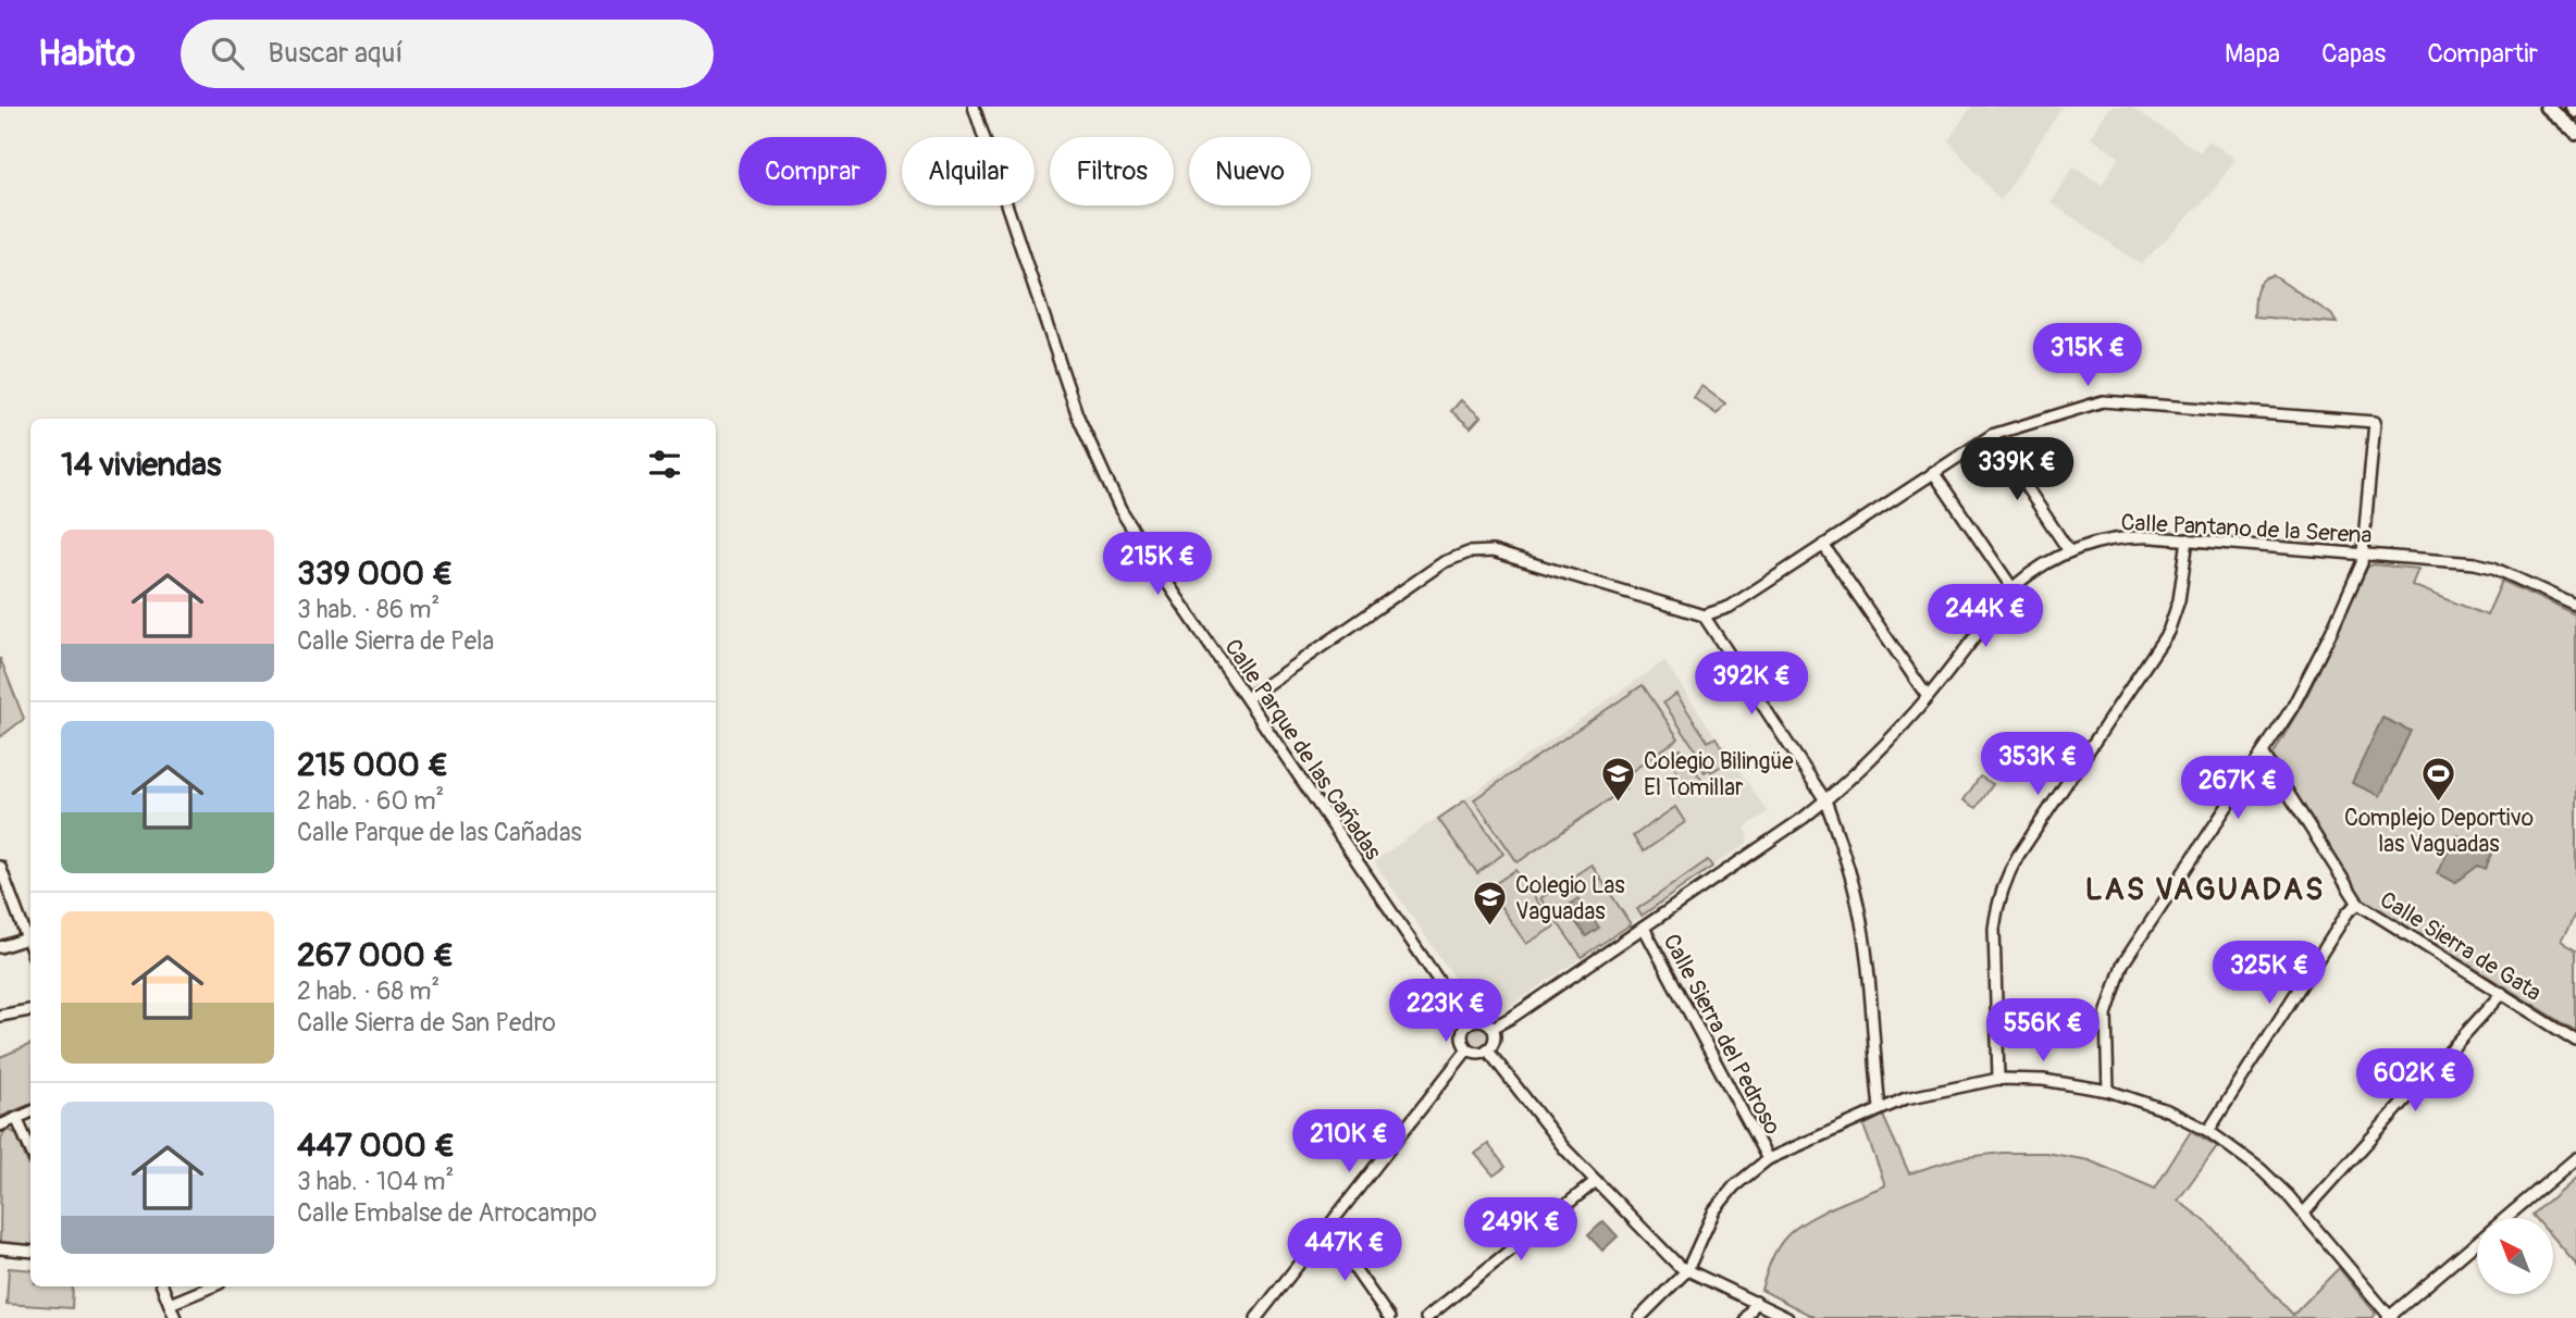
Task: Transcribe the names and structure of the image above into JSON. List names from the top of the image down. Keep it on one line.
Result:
{"streets":{"street":["Calle Pantano de la Serena","Calle Parque de las Cañadas","Calle Sierra de Gata","Calle Sierra del Pedroso"]},"crossings":[["Calle Pantano de la Serena","Calle Parque de las Cañadas"],["Calle Pantano de la Serena","Calle Sierra del Pedroso"]],"districts":["LAS VAGUADAS"],"places":{"school or university":["Colegio Bilingüe El Tomillar","Colegio Las Vaguadas"],"sports":["Complejo Deportivo las Vaguadas"]},"north":"top left","page":{"header":"Habito","search":"Buscar aquí","nav":["Mapa","Capas","Compartir"],"chip":["Comprar","Alquilar","Filtros","Nuevo"],"price":["315K €","339K €","215K €","244K €","392K €","353K €","267K €","325K €","223K €","556K €","602K €","210K €","249K €","447K €"],"heading":"14 viviendas","list":[{"name":"339 000 €","note":"3 hab. · 86 m² · Calle Sierra de Pela"},{"name":"215 000 €","note":"2 hab. · 60 m² · Calle Parque de las Cañadas"},{"name":"267 000 €","note":"2 hab. · 68 m² · Calle Sierra de San Pedro"},{"name":"447 000 €","note":"3 hab. · 104 m² · Calle Embalse de Arrocampo"}]}}
